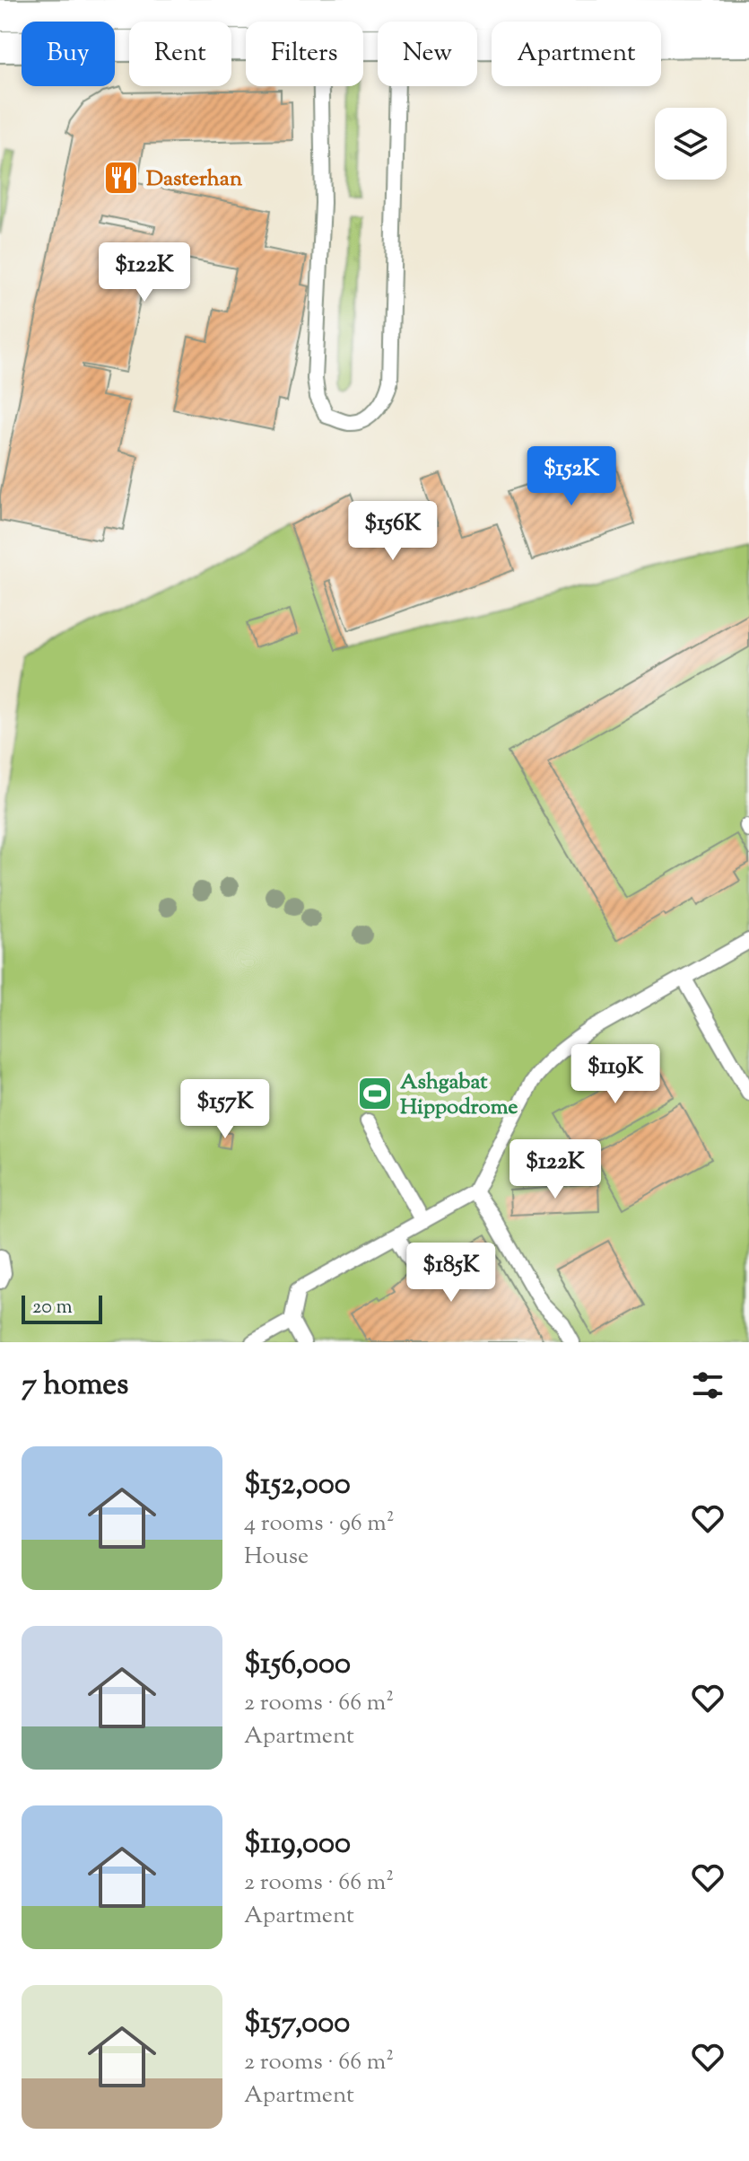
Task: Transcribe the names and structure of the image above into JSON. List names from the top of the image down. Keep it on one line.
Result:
{"places":{"restaurant":["Dasterhan"],"sports":["Ashgabat Hippodrome"]},"scale_bar":"20 m","page":{"chip":["Buy","Rent","Filters","New","Apartment"],"price":["$122K","$152K","$156K","$119K","$157K","$122K","$185K"],"scale":"20 m","heading":"7 homes","list":[{"name":"$152,000","note":"4 rooms · 96 m² · House"},{"name":"$156,000","note":"2 rooms · 66 m² · Apartment"},{"name":"$119,000","note":"2 rooms · 66 m² · Apartment"},{"name":"$157,000","note":"2 rooms · 66 m² · Apartment"}]}}
